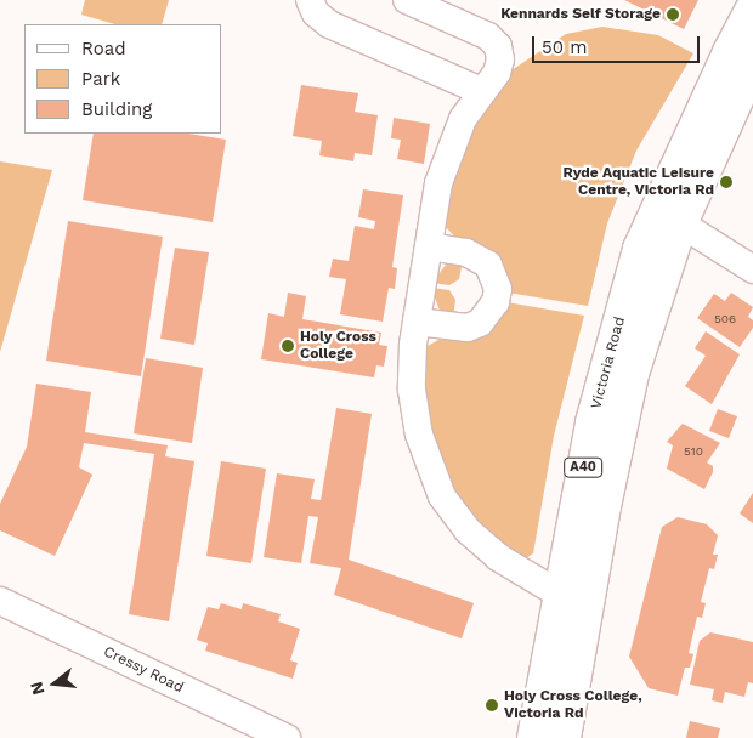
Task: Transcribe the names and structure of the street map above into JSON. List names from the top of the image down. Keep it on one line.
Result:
{"streets":{"highway":["Victoria Road","A40"],"street":["Cressy Road"]},"places":["Kennards Self Storage","Ryde Aquatic Leisure Centre, Victoria Rd","Holy Cross College","Holy Cross College, Victoria Rd"],"house_numbers":["506","510"],"legend":["Road","Park","Building"],"scale_bar":"50 m","north":"left"}
